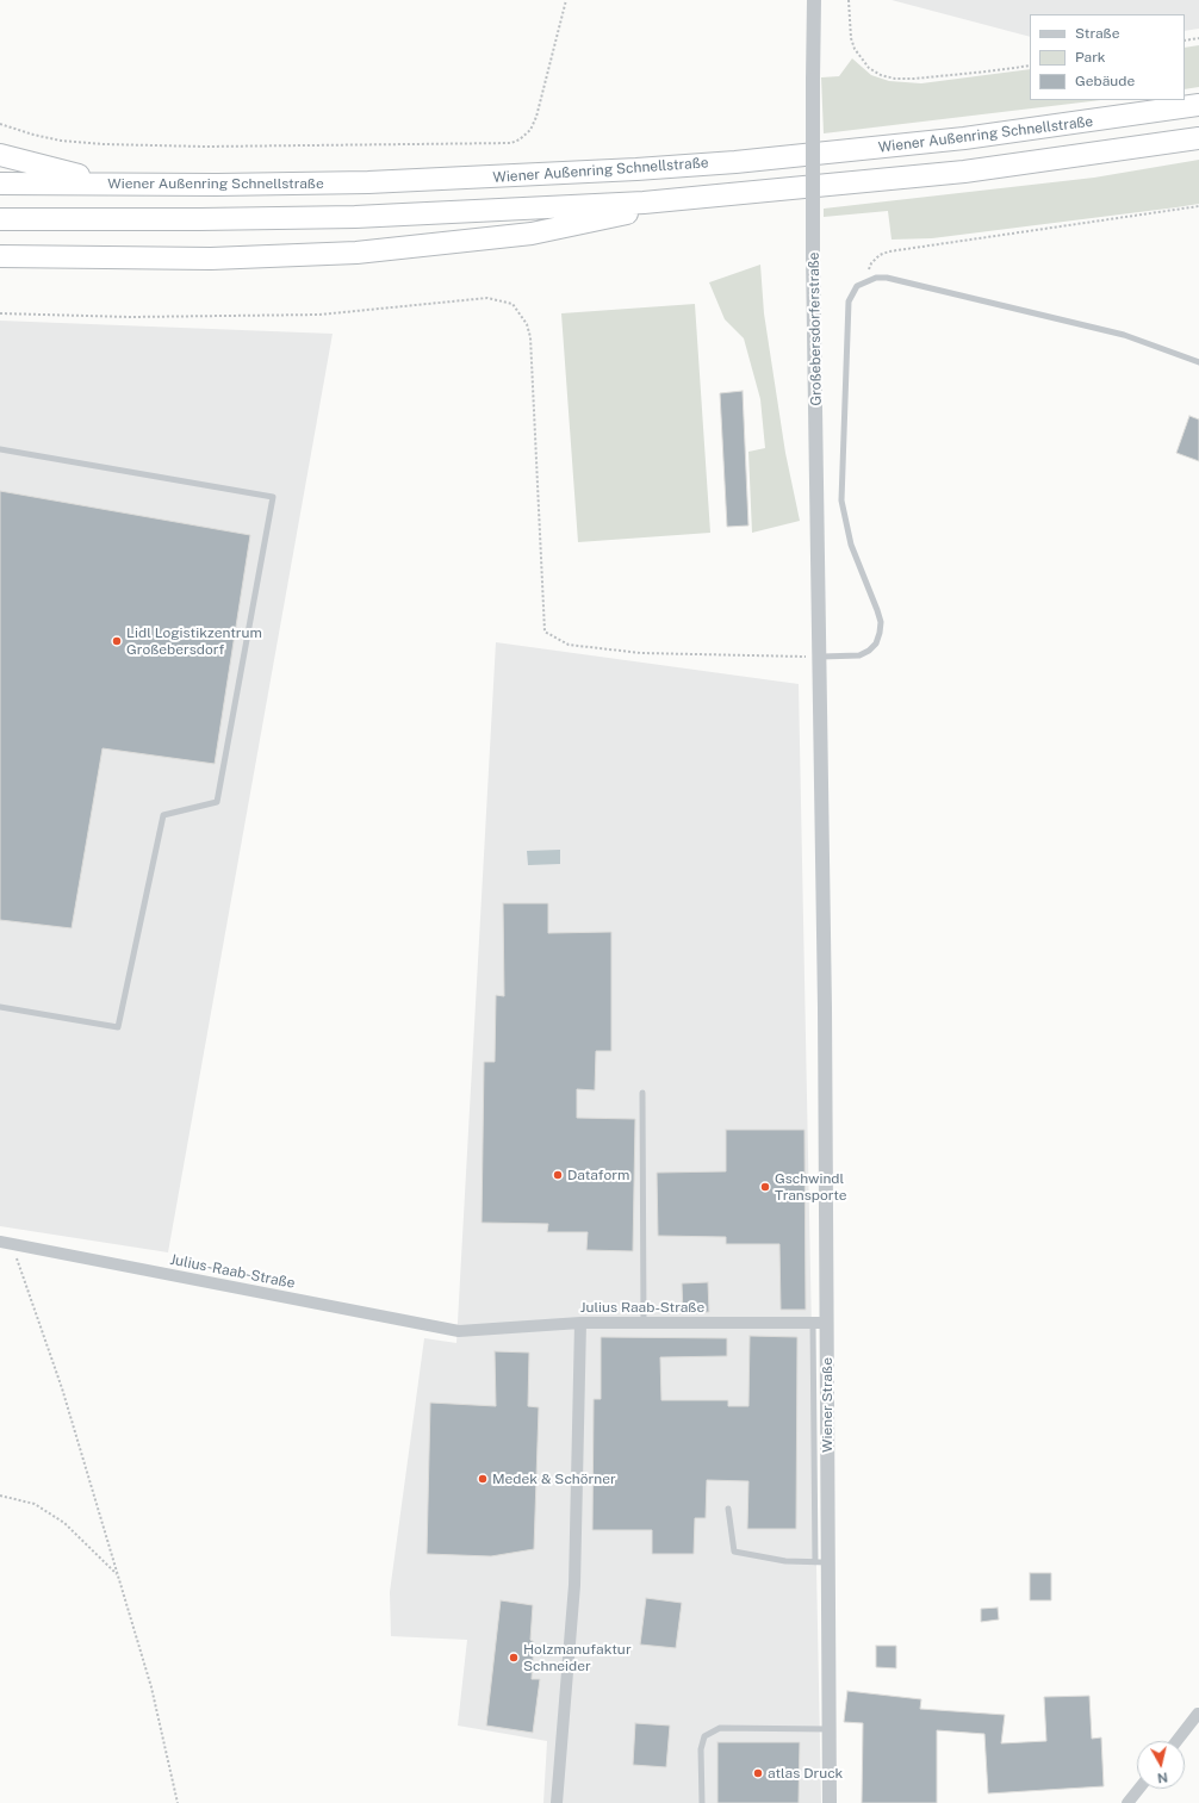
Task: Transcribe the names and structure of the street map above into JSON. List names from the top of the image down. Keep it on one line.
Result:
{"streets":{"highway":["Wiener Außenring Schnellstraße"],"street":["Großebersdorferstraße","Julius-Raab-Straße","Julius Raab-Straße","Wiener Straße"]},"crossings":[["Großebersdorferstraße","Wiener Straße"],["Julius-Raab-Straße","Julius Raab-Straße"],["Julius Raab-Straße","Wiener Straße"]],"places":["Lidl Logistikzentrum Großebersdorf","Dataform","Gschwindl Transporte","Medek & Schörner","Holzmanufaktur Schneider","atlas Druck"],"legend":["Straße","Park","Gebäude"],"north":"bottom"}
